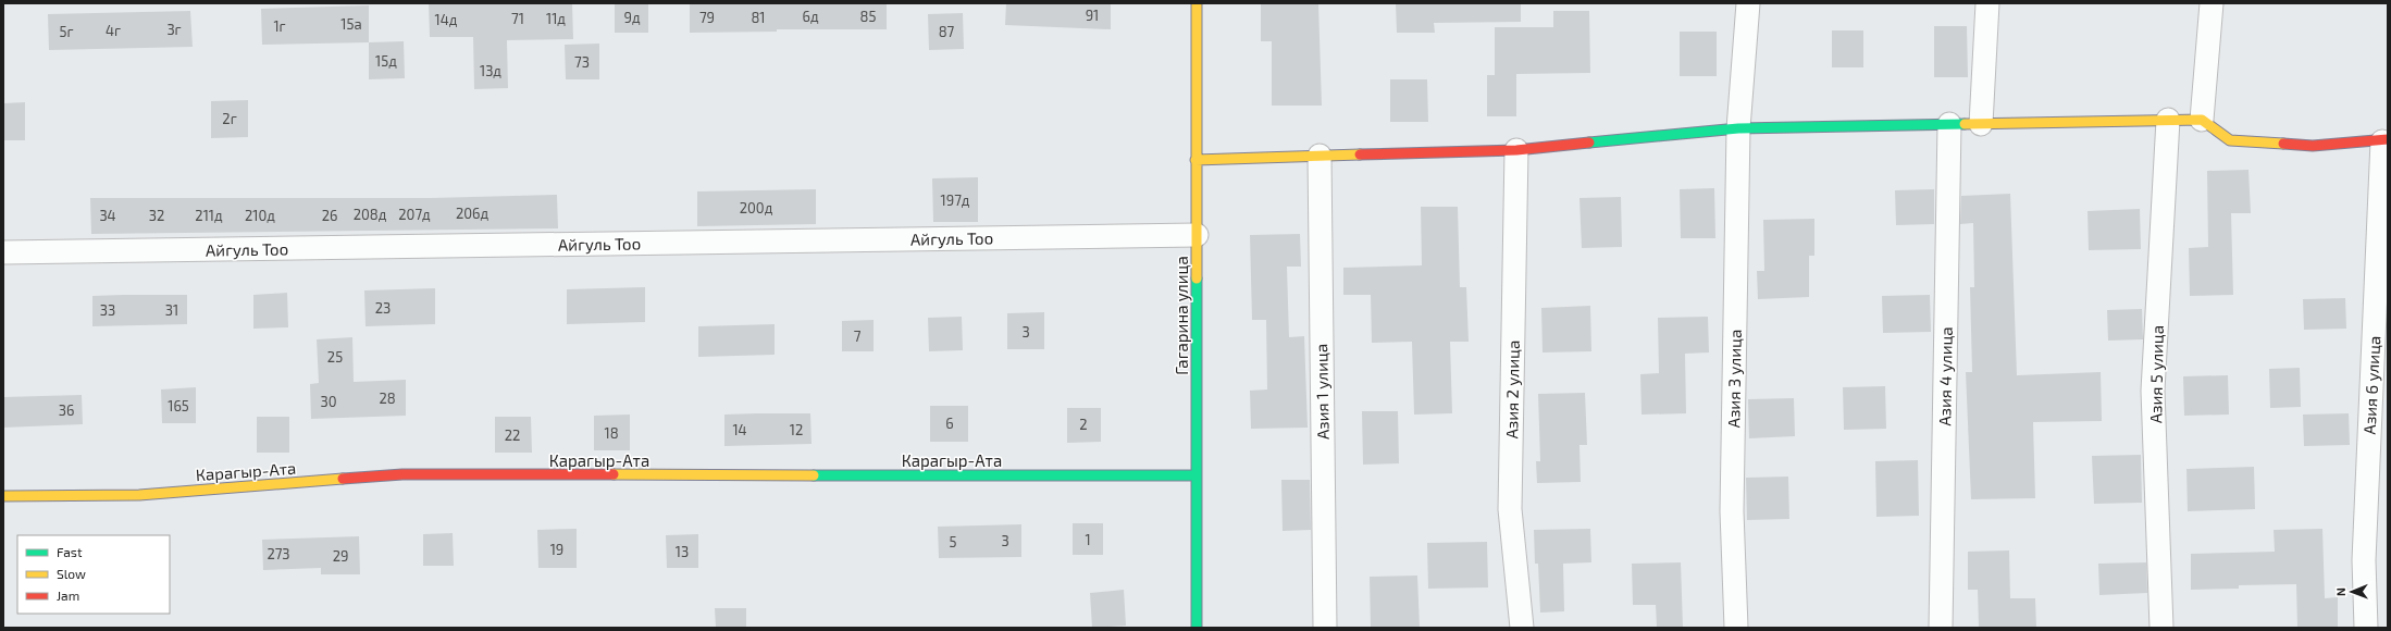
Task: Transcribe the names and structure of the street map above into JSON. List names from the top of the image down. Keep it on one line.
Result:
{"streets":{"street":["Айгуль Тоо","Гагарина улица","Азия 5 улица","Азия 4 улица","Азия 3 улица","Азия 6 улица","Азия 2 улица","Азия 1 улица","Карагыр-Ата"]},"crossings":[["Айгуль Тоо","Гагарина улица"],["Гагарина улица","Карагыр-Ата"]],"house_numbers":["91","6д","85","9д","79","81","71","11д","14д","15а","1г","3г","4г","5г","87","15д","73","13д","2г","197д","200д","206д","208д","207д","34","32","211д","210д","26","23","33","31","3","7","25","28","30","165","36","6","2","14","12","18","22","1","3","5","19","13","273","29"],"legend":["Fast","Slow","Jam"],"north":"left"}
